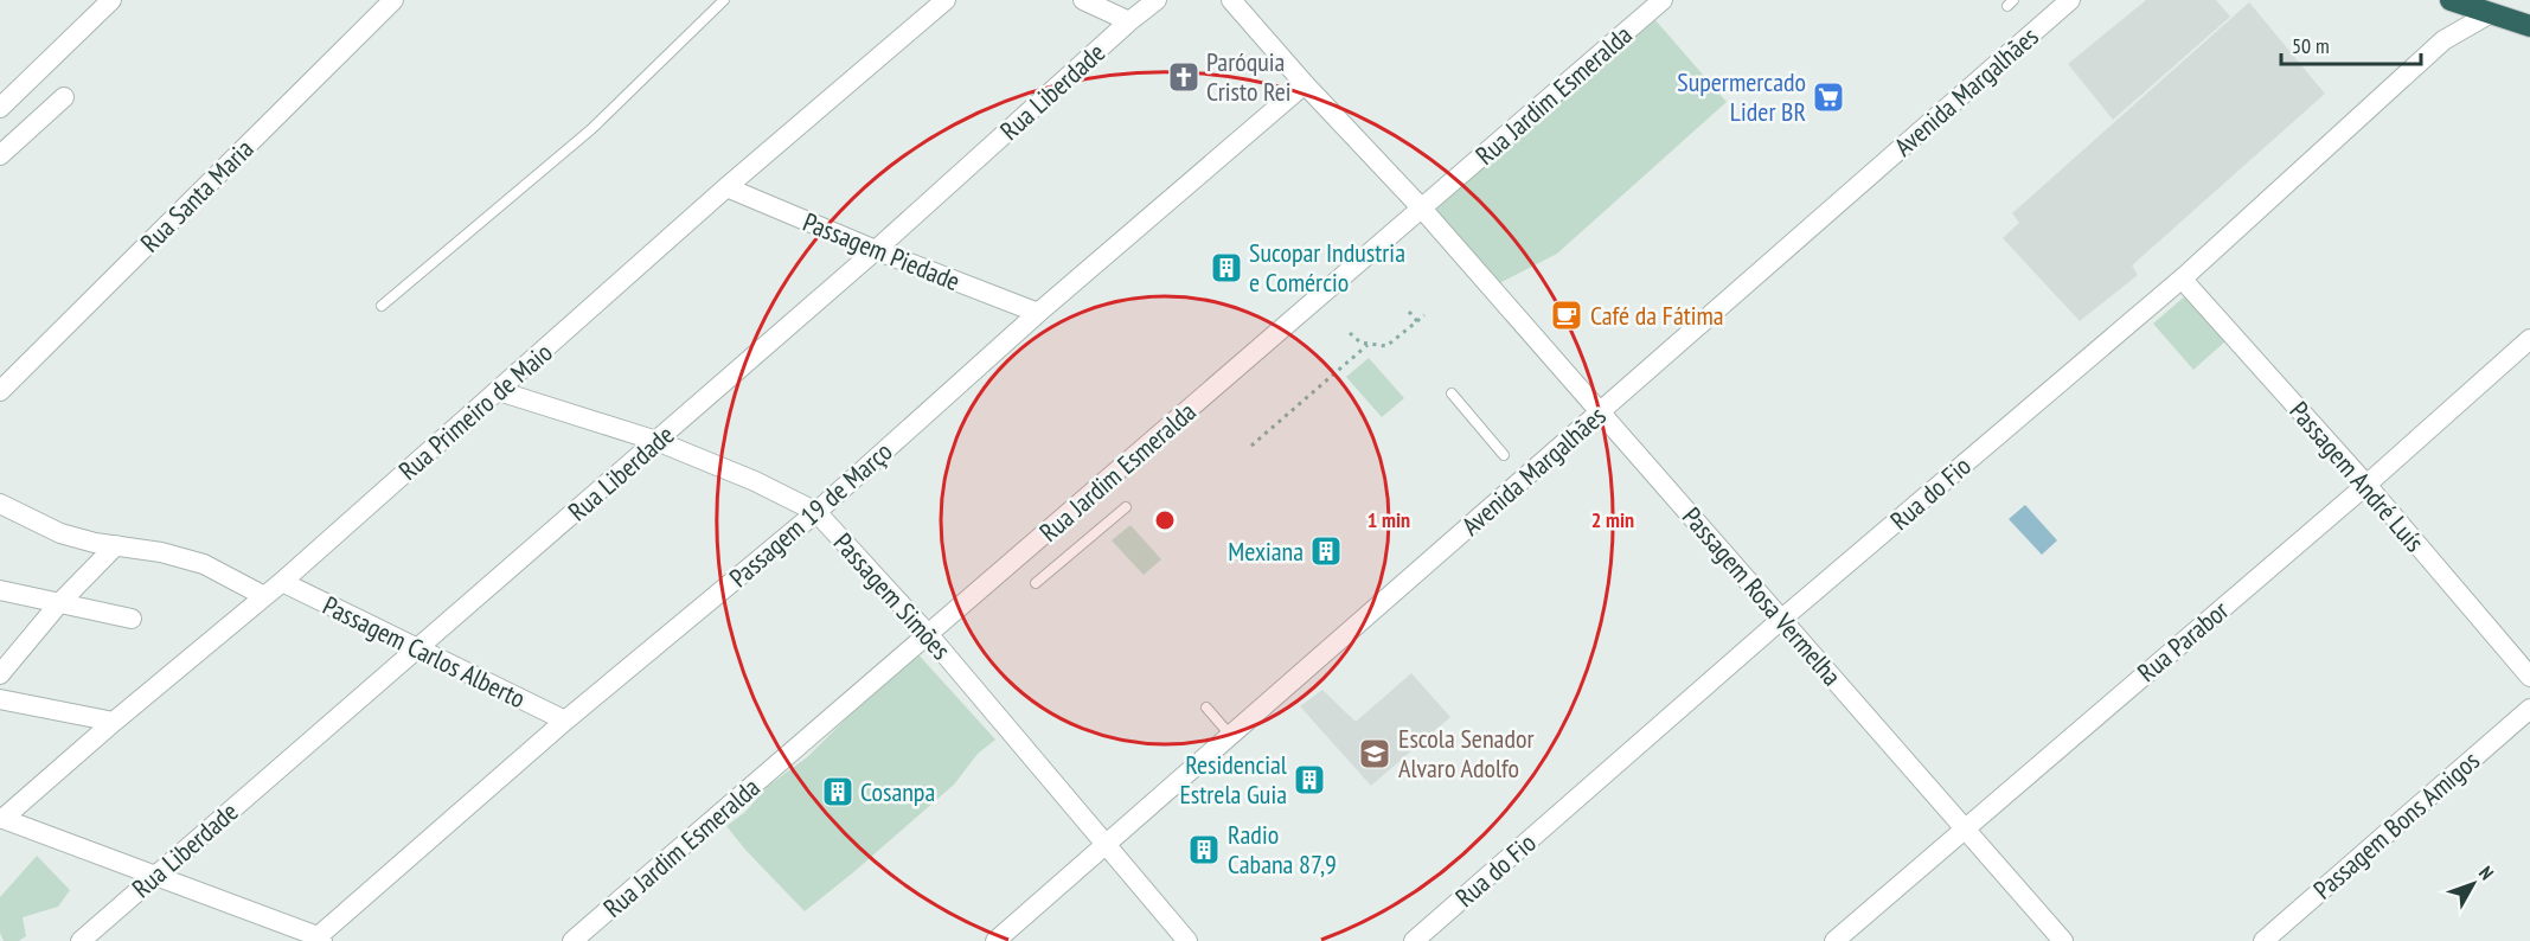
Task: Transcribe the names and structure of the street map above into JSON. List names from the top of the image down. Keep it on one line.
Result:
{"streets":{"street":["Rua Liberdade","Avenida Margalhães","Rua Jardim Esmeralda","Rua Santa Maria","Passagem Piedade","Rua Primeiro de Maio","Passagem André Luís","Rua do Fio","Passagem 19 de Março","Passagem Simões","Passagem Rosa Vermelha","Rua Parabor","Passagem Carlos Alberto","Passagem Bons Amigos"]},"crossings":[["Rua Liberdade","Passagem Piedade"],["Rua Liberdade","Passagem Simões"],["Rua Liberdade","Passagem Carlos Alberto"],["Avenida Margalhães","Passagem Simões"],["Avenida Margalhães","Passagem Rosa Vermelha"],["Rua Jardim Esmeralda","Passagem Simões"],["Rua Jardim Esmeralda","Passagem Rosa Vermelha"],["Passagem Piedade","Rua Primeiro de Maio"],["Passagem Piedade","Passagem 19 de Março"],["Rua Primeiro de Maio","Passagem Simões"],["Rua Primeiro de Maio","Passagem Carlos Alberto"],["Passagem André Luís","Rua do Fio"],["Passagem André Luís","Rua Parabor"],["Rua do Fio","Passagem Rosa Vermelha"],["Passagem 19 de Março","Passagem Simões"],["Passagem 19 de Março","Passagem Rosa Vermelha"],["Passagem 19 de Março","Passagem Carlos Alberto"],["Passagem Rosa Vermelha","Rua Parabor"]],"places":{"church":["Paróquia Cristo Rei"],"supermarket":["Supermercado Lider BR"],"building":["Sucopar Industria e Comércio","Mexiana","Residencial Estrela Guia","Cosanpa","Radio Cabana 87,9"],"cafe":["Café da Fátima"],"school or university":["Escola Senador Alvaro Adolfo"]},"scale_bar":"50 m","north":"top right","rings":["1 min","2 min"]}
